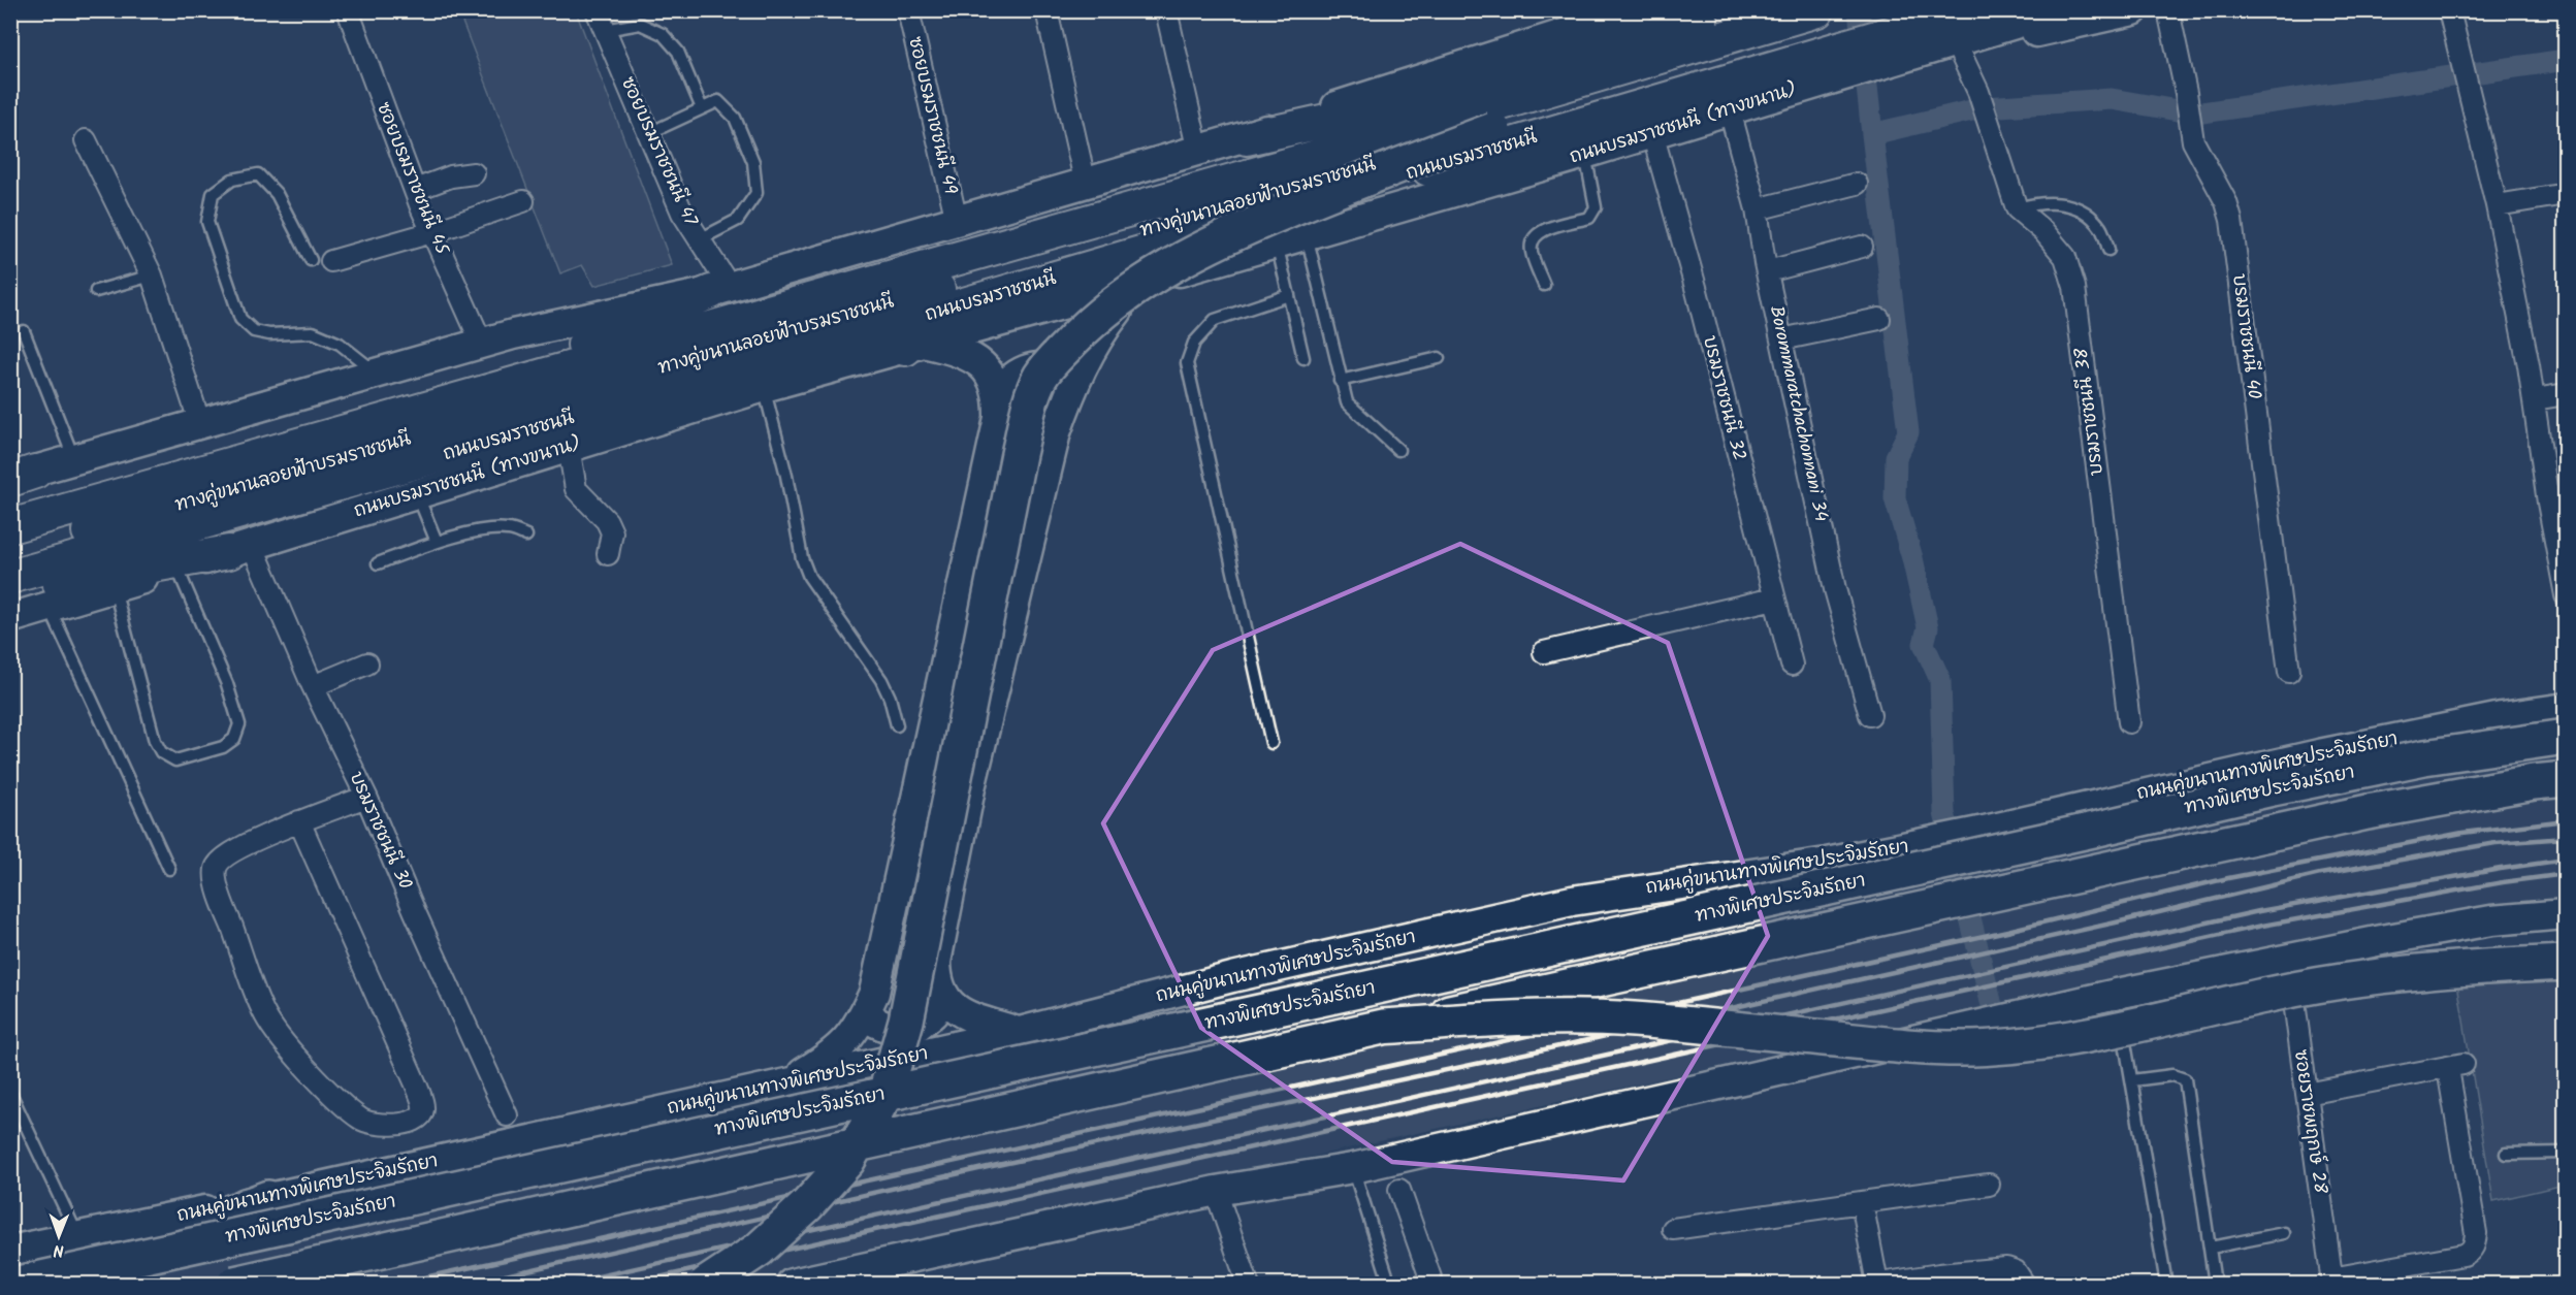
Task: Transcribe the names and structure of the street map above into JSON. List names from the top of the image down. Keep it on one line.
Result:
{"streets":{"highway":["ทางพิเศษประจิมรัถยา"],"main road":["ถนนบรมราชชนนี (ทางขนาน)","ถนนบรมราชชนนี","ทางคู่ขนานลอยฟ้าบรมราชชนนี","ถนนคู่ขนานทางพิเศษประจิมรัถยา"],"street":["ซอยบรมราชชนนี 49","ซอยบรมราชชนนี 47","ซอยบรมราชชนนี 45","บรมราชชนนี 40","บรมราชชนนี 32","บรมราชชนนี 38","Borommaratchachonnani 34","บรมราชชนนี 30","ซอยราชพฤกษ์ 28"]},"crossings":[["ถนนบรมราชชนนี (ทางขนาน)","ถนนบรมราชชนนี"],["ถนนบรมราชชนนี (ทางขนาน)","บรมราชชนนี 32"],["ถนนบรมราชชนนี (ทางขนาน)","Borommaratchachonnani 34"],["ถนนบรมราชชนนี (ทางขนาน)","บรมราชชนนี 30"]],"north":"bottom"}
